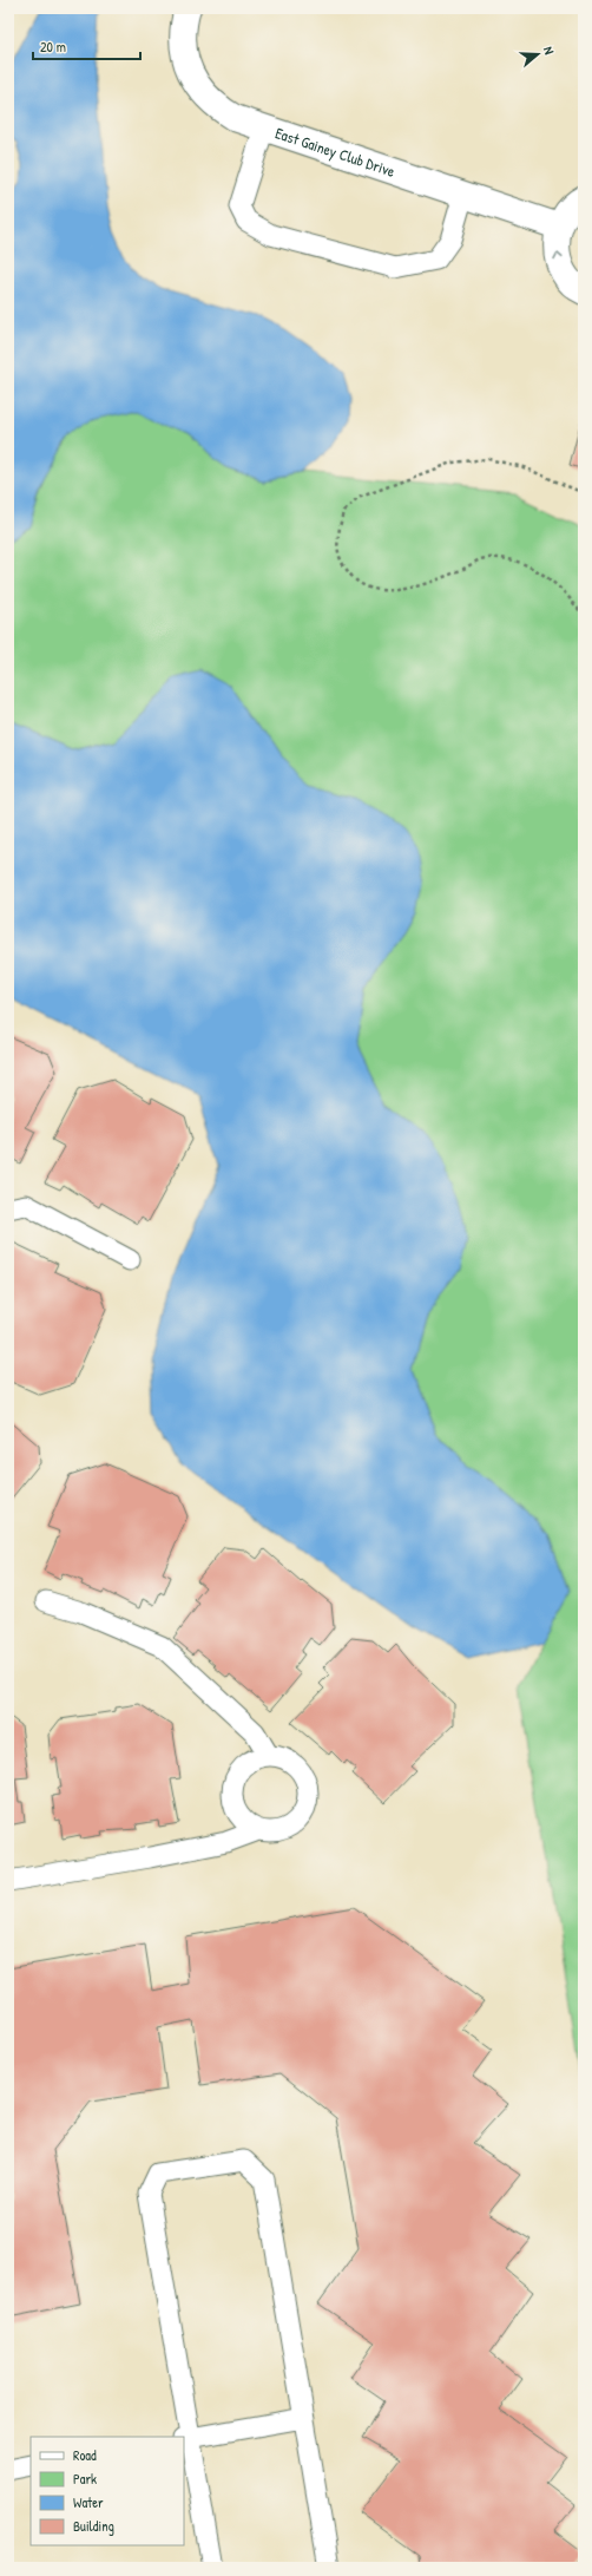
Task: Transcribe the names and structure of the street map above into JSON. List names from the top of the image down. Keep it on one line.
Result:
{"streets":{"street":["East Gainey Club Drive"]},"legend":["Road","Park","Water","Building"],"scale_bar":"20 m","north":"right"}
